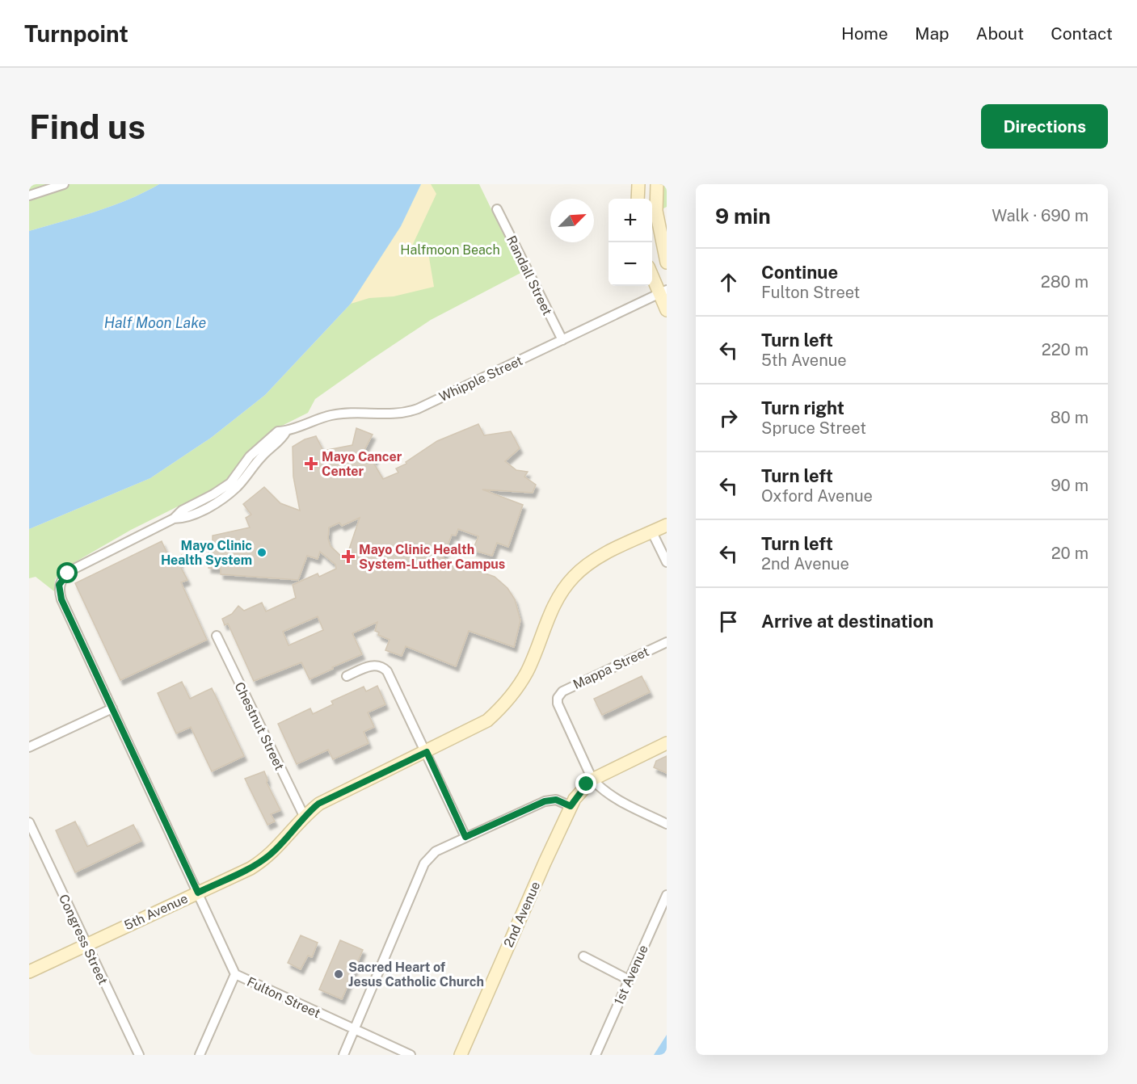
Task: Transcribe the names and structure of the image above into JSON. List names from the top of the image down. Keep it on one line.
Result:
{"streets":{"main road":["5th Avenue","2nd Avenue"],"street":["Randall Street","Whipple Street","Mappa Street","Chestnut Street","Congress Street","1st Avenue","Fulton Street"]},"crossings":[["Randall Street","Whipple Street"],["Whipple Street","Fulton Street"],["Mappa Street","2nd Avenue"],["Chestnut Street","5th Avenue"],["5th Avenue","Congress Street"],["5th Avenue","Fulton Street"]],"water":["Half Moon Lake"],"parks":["Halfmoon Beach"],"places":{"health":["Mayo Cancer Center","Mayo Clinic Health System-Luther Campus"],"other":["Mayo Clinic Health System","Sacred Heart of Jesus Catholic Church"]},"north":"top right","page":{"header":"Turnpoint","nav":["Home","Map","About","Contact"],"buttons":"Directions","title":"Find us","heading":["9 min","Walk · 690 m"],"map_buttons":["+","−"],"list":[["Continue","Fulton Street","280 m"],["Turn left","5th Avenue","220 m"],["Turn right","Spruce Street","80 m"],["Turn left","Oxford Avenue","90 m"],["Turn left","2nd Avenue","20 m"],"Arrive at destination"]}}
